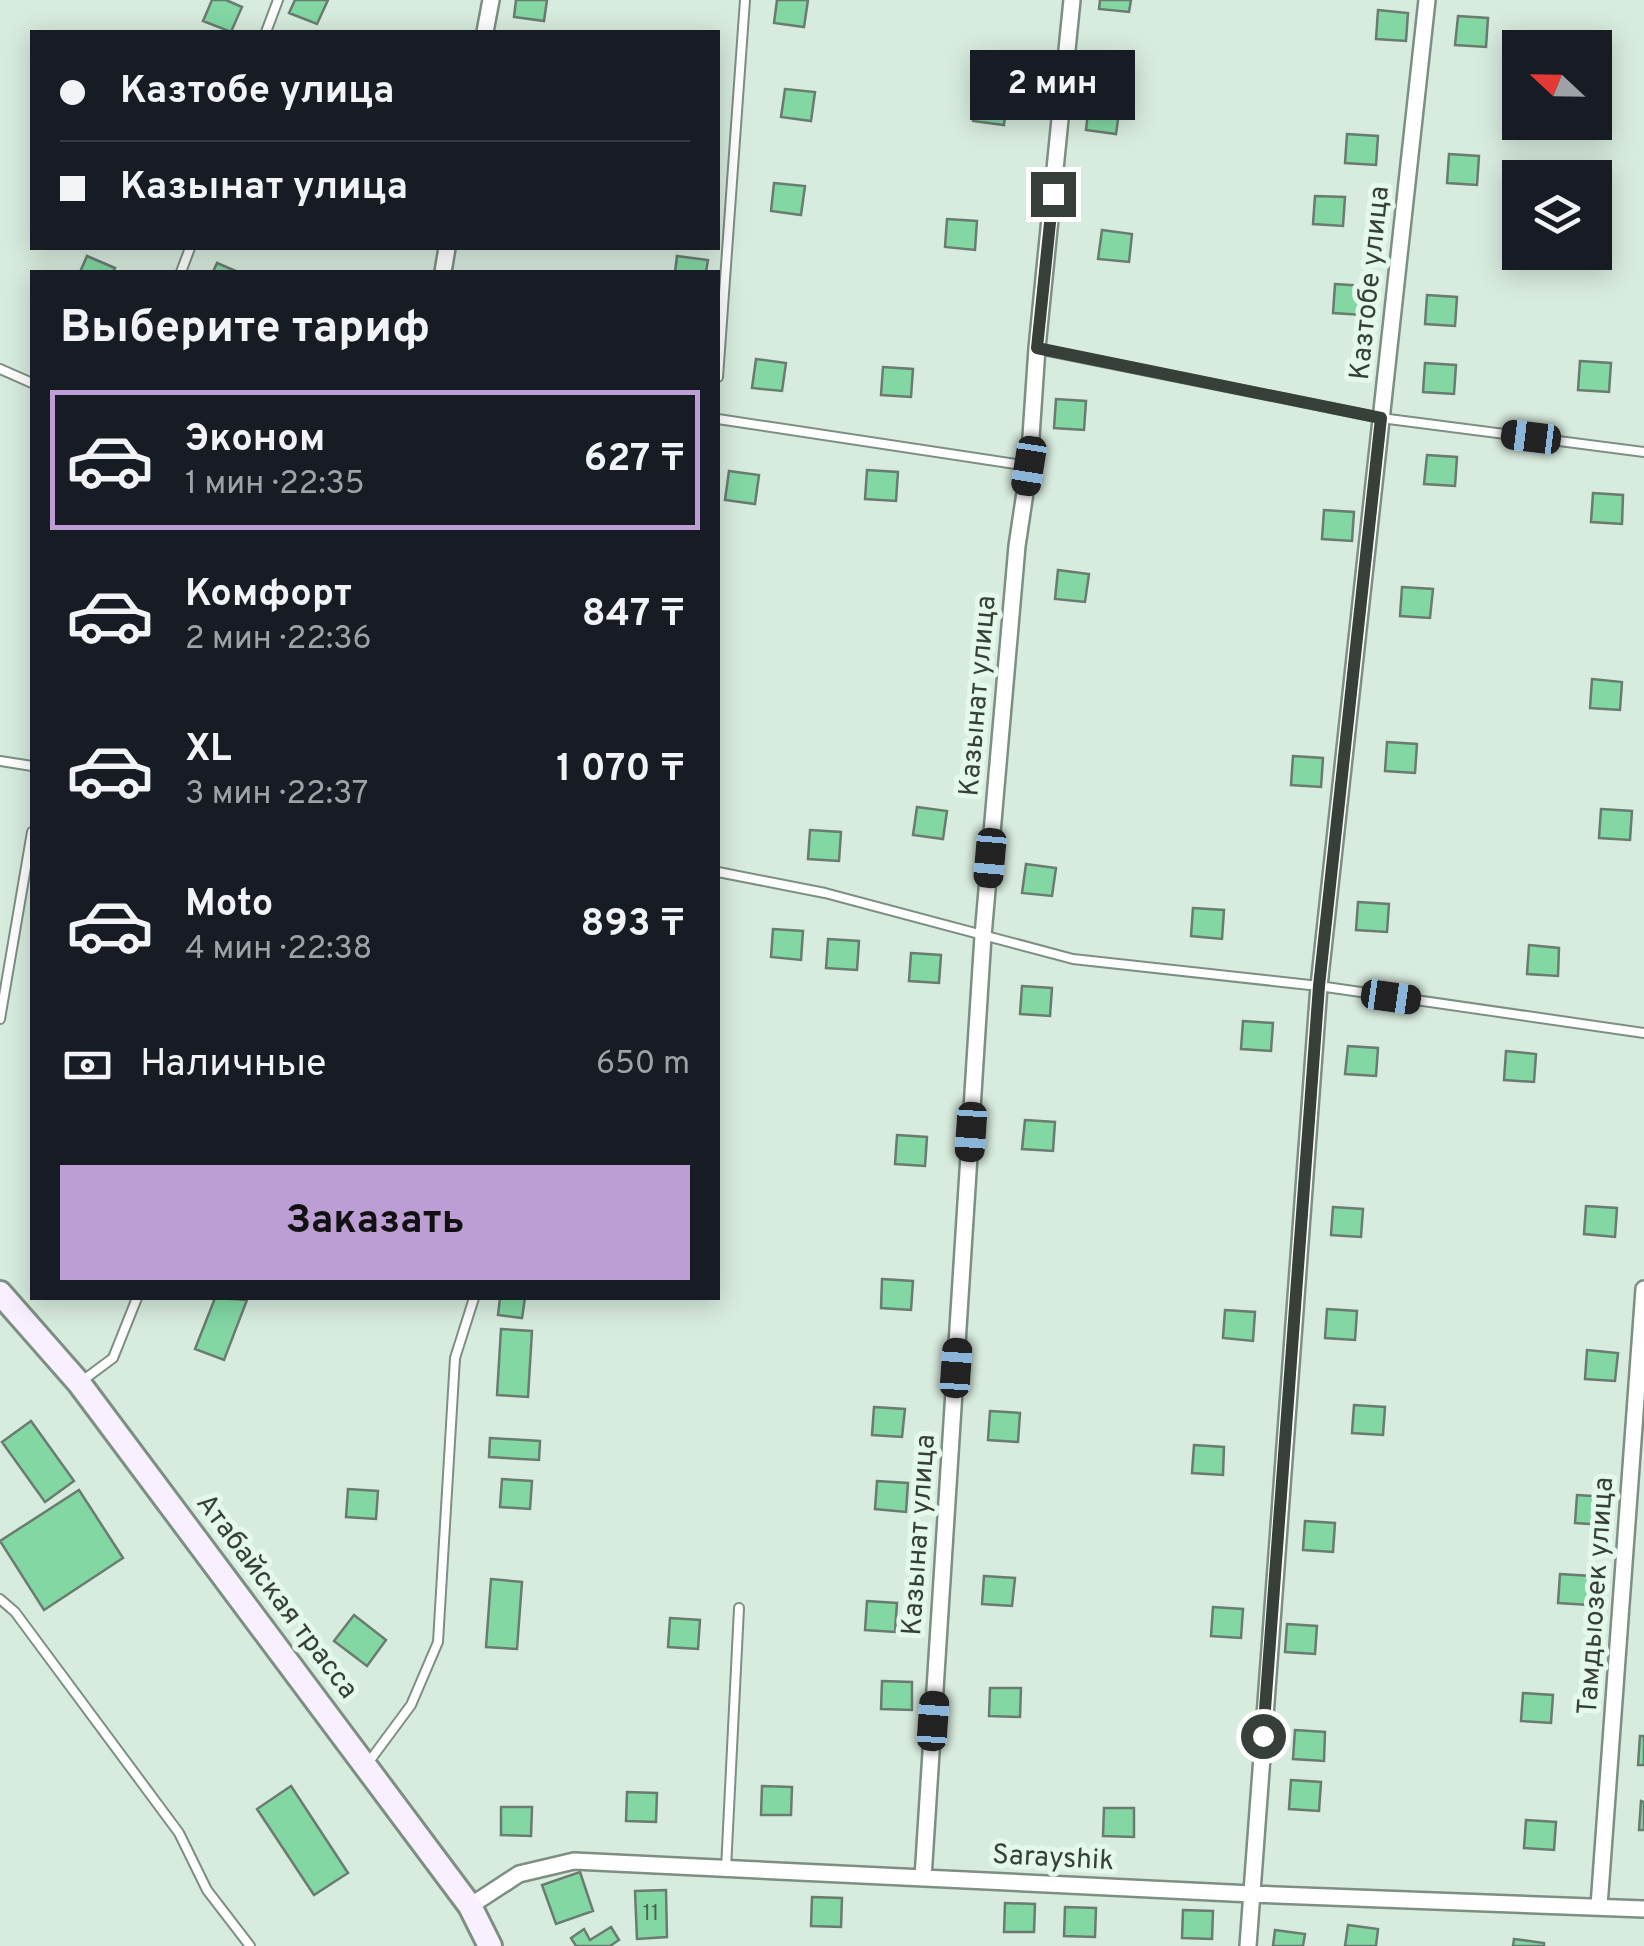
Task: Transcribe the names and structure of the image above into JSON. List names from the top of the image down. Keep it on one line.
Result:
{"streets":{"main road":["Атабайская трасса"],"street":["Казтобе улица","Казынат улица","Тамдыозек улица","Sarayshik"]},"crossings":[["Казтобе улица","Sarayshik"],["Казынат улица","Sarayshik"],["Тамдыозек улица","Sarayshik"],["Атабайская трасса","Sarayshik"]],"house_numbers":["11"],"north":"left","page":{"banner":["Казтобе улица","Казынат улица"],"bubble":"2 мин","heading":"Выберите тариф","list":[{"name":"Эконом","note":"1 мин · 22:35","value":"627 ₸"},{"name":"Комфорт","note":"2 мин · 22:36","value":"847 ₸"},{"name":"XL","note":"3 мин · 22:37","value":"1 070 ₸"},{"name":"Moto","note":"4 мин · 22:38","value":"893 ₸"}],"pay":["Наличные","650 m"],"buttons":"Заказать"}}
